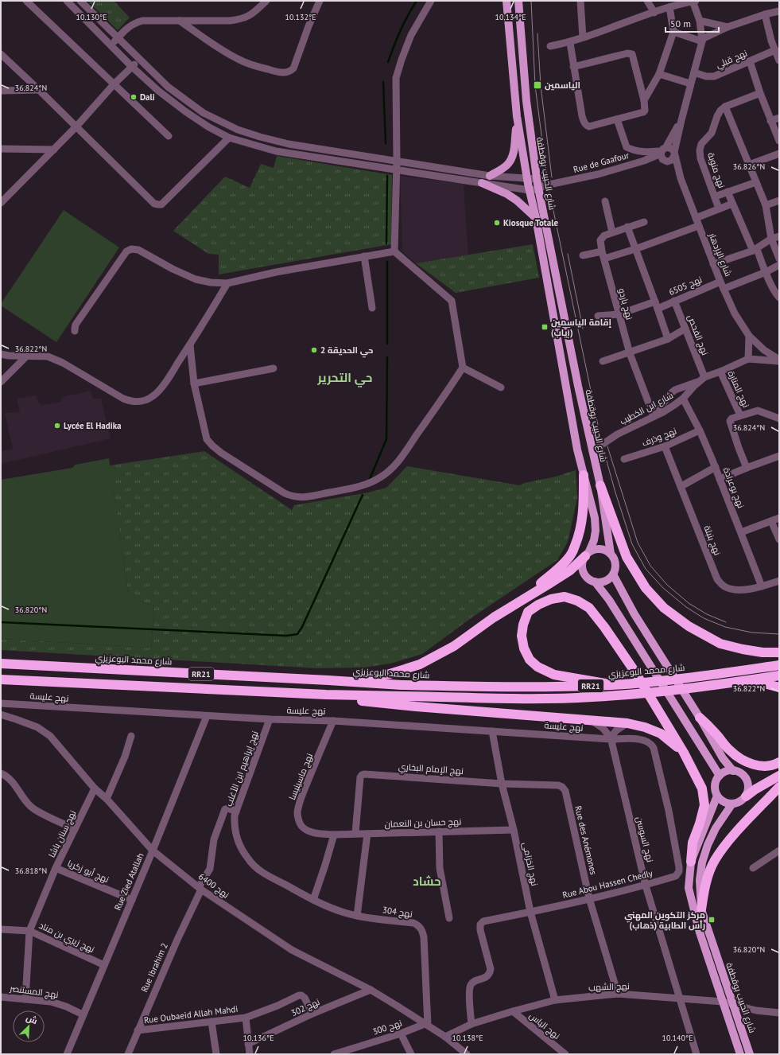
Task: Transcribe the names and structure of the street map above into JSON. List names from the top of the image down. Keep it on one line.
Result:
{"streets":{"highway":["شارع محمد البوعزيزي","RR21"],"main road":["شارع الحبيب بوقطفة"],"street":["نهج قبلي","Rue de Gaafour","نهج منوبة","شارع الإزدهار","نهج 6505","نهج باردو","نهج الفحص","نهج المنارة","شارع ابن الخطيب","نهج وذرف","نهج بوعرادة","نهج بنبلة","نهج عليسة","نهج إبراهيم ابن الأغلب","نهج الإمام البخاري","نهج ماسينيسا","نهج حسان بن النعمان","نهج سنان باشا","نهج السوسن","Rue des Anémones","نهج الخزامى","نهج أبو زكريا","Rue Zied Atallah","Rue Abou Hassen Chedly","نهج 6400","نهج 304","نهج زيري بن مناد","Rue Ibrahim 2","نهج الشهب","نهج المستنصر","نهج 302","Rue Oubaeid Allah Mahdi","نهج الياس","نهج 300"]},"crossings":[["شارع الحبيب بوقطفة","شارع ابن الخطيب"],["شارع الحبيب بوقطفة","نهج الشهب"],["شارع الإزدهار","نهج 6505"],["شارع الإزدهار","شارع ابن الخطيب"],["نهج 6505","نهج الفحص"],["نهج باردو","شارع ابن الخطيب"],["نهج الفحص","شارع ابن الخطيب"],["نهج المنارة","شارع ابن الخطيب"],["شارع ابن الخطيب","نهج بوعرادة"],["نهج وذرف","نهج بوعرادة"],["نهج وذرف","نهج بنبلة"],["نهج بوعرادة","نهج بنبلة"],["نهج عليسة","نهج إبراهيم ابن الأغلب"],["نهج عليسة","نهج ماسينيسا"],["نهج عليسة","نهج السوسن"],["نهج عليسة","نهج الخزامى"],["نهج عليسة","Rue Zied Atallah"],["نهج عليسة","Rue Abou Hassen Chedly"],["نهج إبراهيم ابن الأغلب","نهج 304"],["نهج إبراهيم ابن الأغلب","Rue Ibrahim 2"],["نهج الإمام البخاري","نهج حسان بن النعمان"],["نهج الإمام البخاري","Rue des Anémones"],["نهج الإمام البخاري","نهج الخزامى"],["نهج ماسينيسا","نهج حسان بن النعمان"],["نهج حسان بن النعمان","نهج الخزامى"],["نهج سنان باشا","نهج أبو زكريا"],["نهج سنان باشا","نهج 6400"],["نهج سنان باشا","نهج زيري بن مناد"],["نهج سنان باشا","نهج المستنصر"],["نهج السوسن","Rue Abou Hassen Chedly"],["نهج السوسن","نهج الشهب"],["Rue des Anémones","Rue Abou Hassen Chedly"],["Rue des Anémones","نهج الشهب"],["نهج الخزامى","Rue Abou Hassen Chedly"],["نهج الخزامى","نهج الشهب"],["نهج أبو زكريا","Rue Zied Atallah"],["Rue Zied Atallah","نهج 6400"],["Rue Zied Atallah","نهج زيري بن مناد"],["Rue Zied Atallah","نهج المستنصر"],["Rue Abou Hassen Chedly","نهج الشهب"],["نهج 6400","نهج 304"],["نهج 6400","Rue Ibrahim 2"],["نهج 6400","نهج الشهب"],["نهج 6400","نهج 302"],["نهج 6400","نهج 300"],["نهج 304","نهج 300"],["Rue Ibrahim 2","Rue Oubaeid Allah Mahdi"],["نهج الشهب","نهج الياس"],["نهج 302","Rue Oubaeid Allah Mahdi"]],"districts":["حي التحرير","حشاد"],"places":{"transit":["الياسمين","إقامة الياسمين (إياب)","مركز التكوين المهني رأس الطابية (ذهاب)"],"other":["Dali","Kiosque Totale","حي الحديقة 2","Lycée El Hadika"]},"scale_bar":"50 m","north":"top right","coordinates":["10.132°E","10.130°E","10.134°E","36.824°N","36.826°N","36.822°N","36.820°N","36.818°N","10.136°E","10.138°E","10.140°E"]}
